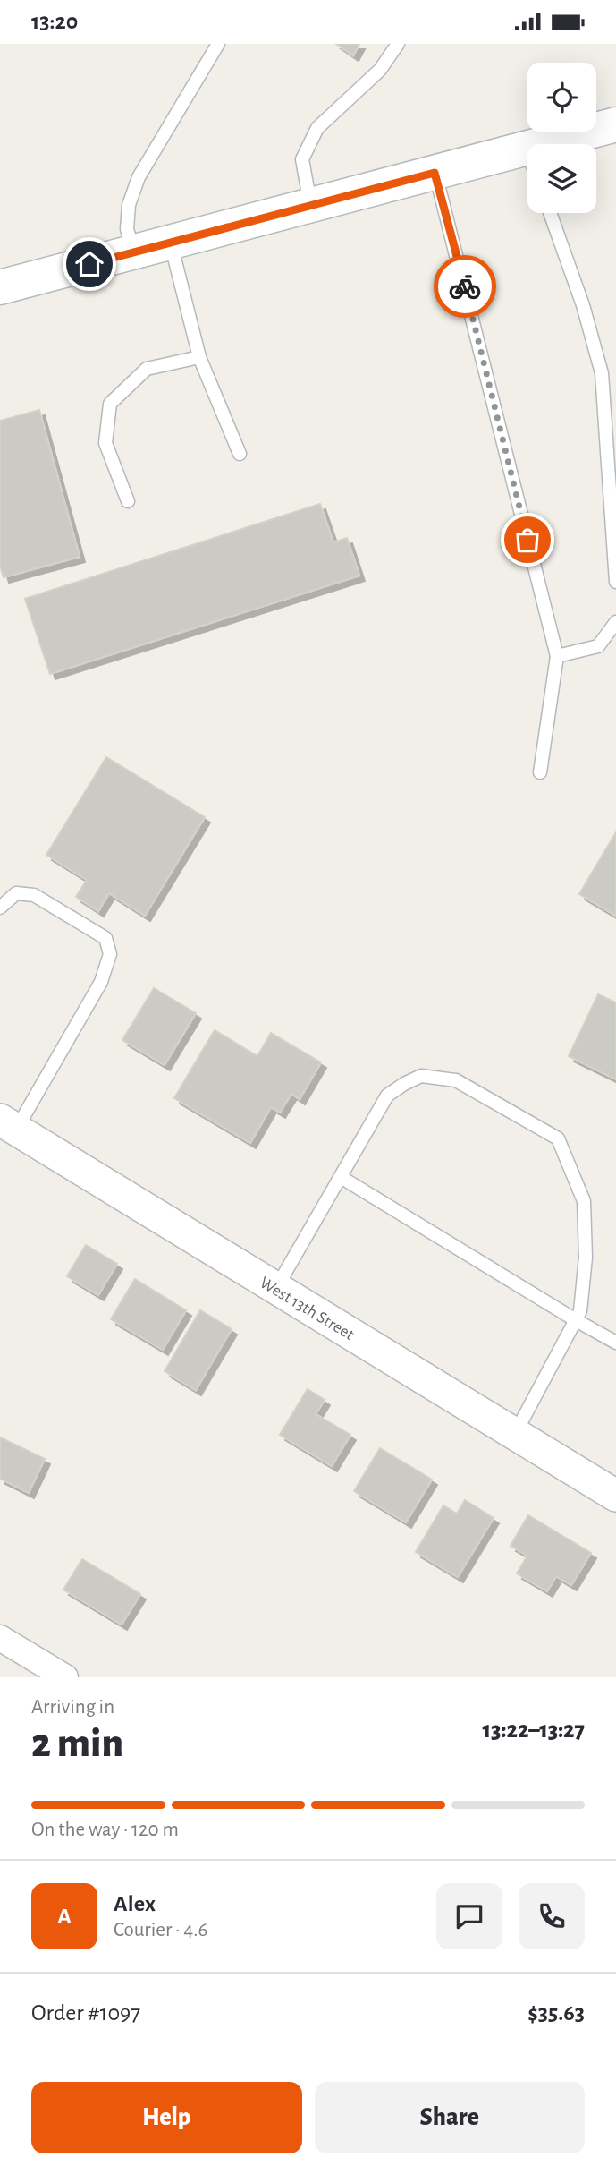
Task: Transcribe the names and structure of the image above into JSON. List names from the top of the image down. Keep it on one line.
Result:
{"streets":{"street":["West 13th Street"]},"page":{"status":"13:20","heading":["2 min","Arriving in","13:22–13:27"],"panel":["Alex","Courier · 4.6","Order #1097","$35.63"],"bar":"On the way · 120 m","round":"A","buttons":["Help","Share"]}}
